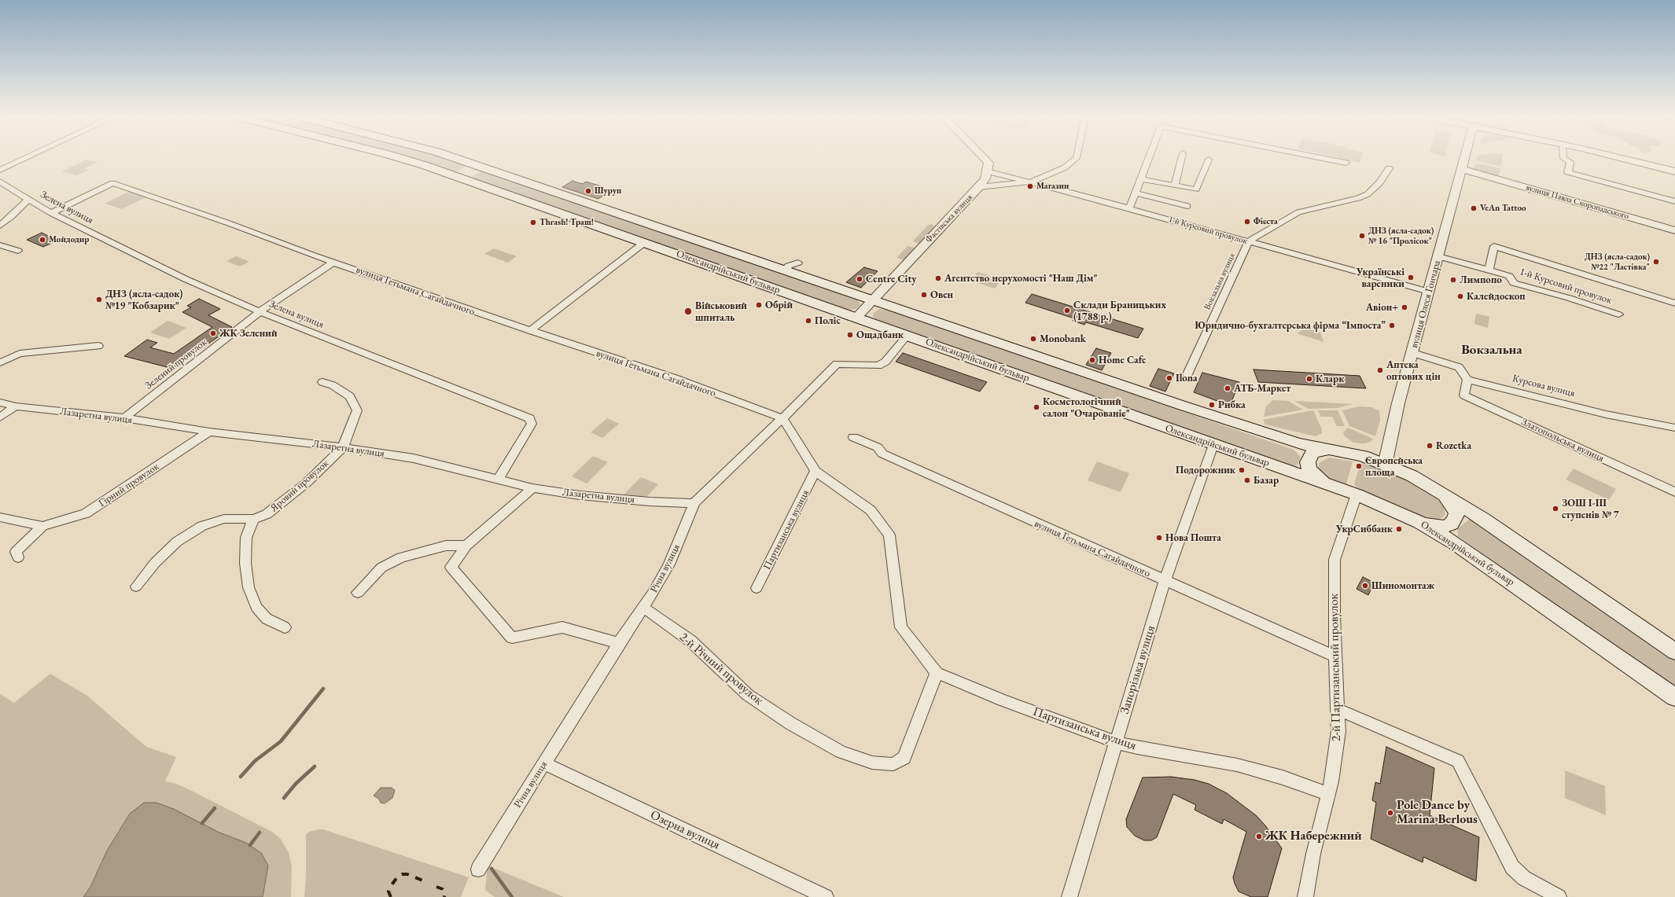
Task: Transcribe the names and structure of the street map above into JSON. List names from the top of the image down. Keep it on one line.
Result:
{"streets":{"main road":["Олександрійський бульвар"],"street":["вулиця Павла Скоропадського","Зелена вулиця","Фастівська вулиця","1-й Курсовий провулок","Вокзальна вулиця","вулиця Гетьмана Сагайдачного","вулиця Олеся Гончара","Зелений провулок","Курсова вулиця","Лазаретна вулиця","Златопольська вулиця","Гірний провулок","Яровий провулок","Партизанська вулиця","Річна вулиця","2-й Партизанський провулок","2-й Річний провулок","Запорізька вулиця","Озерна вулиця"]},"crossings":[["вулиця Павла Скоропадського","вулиця Олеся Гончара"],["Зелена вулиця","вулиця Гетьмана Сагайдачного"],["Зелена вулиця","Зелений провулок"],["Зелена вулиця","Лазаретна вулиця"],["Фастівська вулиця","1-й Курсовий провулок"],["Фастівська вулиця","Олександрійський бульвар"],["1-й Курсовий провулок","Вокзальна вулиця"],["1-й Курсовий провулок","вулиця Олеся Гончара"],["Олександрійський бульвар","вулиця Олеся Гончара"],["Олександрійський бульвар","Річна вулиця"],["Олександрійський бульвар","2-й Партизанський провулок"],["Олександрійський бульвар","Запорізька вулиця"],["вулиця Гетьмана Сагайдачного","Зелений провулок"],["вулиця Гетьмана Сагайдачного","Партизанська вулиця"],["вулиця Гетьмана Сагайдачного","Річна вулиця"],["вулиця Гетьмана Сагайдачного","2-й Партизанський провулок"],["вулиця Гетьмана Сагайдачного","Запорізька вулиця"],["Зелений провулок","Лазаретна вулиця"],["Курсова вулиця","Златопольська вулиця"],["Лазаретна вулиця","Гірний провулок"],["Лазаретна вулиця","Яровий провулок"],["Лазаретна вулиця","Річна вулиця"],["Партизанська вулиця","Річна вулиця"],["Партизанська вулиця","2-й Партизанський провулок"],["Партизанська вулиця","2-й Річний провулок"],["Партизанська вулиця","Запорізька вулиця"],["Річна вулиця","2-й Річний провулок"],["Річна вулиця","Озерна вулиця"]],"districts":["Вокзальна"],"places":["Магазин","Шуруп","VeAn Tattoo","Фієста","Thrash! Траш!","ДНЗ (ясла-садок) № 16 \"Пролісок\"","Мойдодир","ДНЗ (ясла-садок) №22 \"Ластівка\"","Українські вареники","Агентство нерухомості \"Наш Дім\"","Centre City","Лимпопо","Овен","Калейдоскоп","ДНЗ (ясла-садок) №19 \"Кобзарик\"","Обрій","Авіон+","Склади Браницьких (1788 р.)","Військовий шпиталь","Поліс","Юридично-бухгалтерська фірма “Імпоста”","ЖК Зелений","Ощадбанк","Monobank","Home Cafe","Аптека оптових цін","Ilona","Кларк","АТБ-Маркет","Рибка","Косметологічний салон \"Очарованіє\"","Rozetka","Європейська площа","Подорожник","Базар","ЗОШ І-ІІІ ступенів № 7","УкрСиббанк","Нова Пошта","Шиномонтаж","Pole Dance by Marina Berlous","ЖК Набережний"]}
